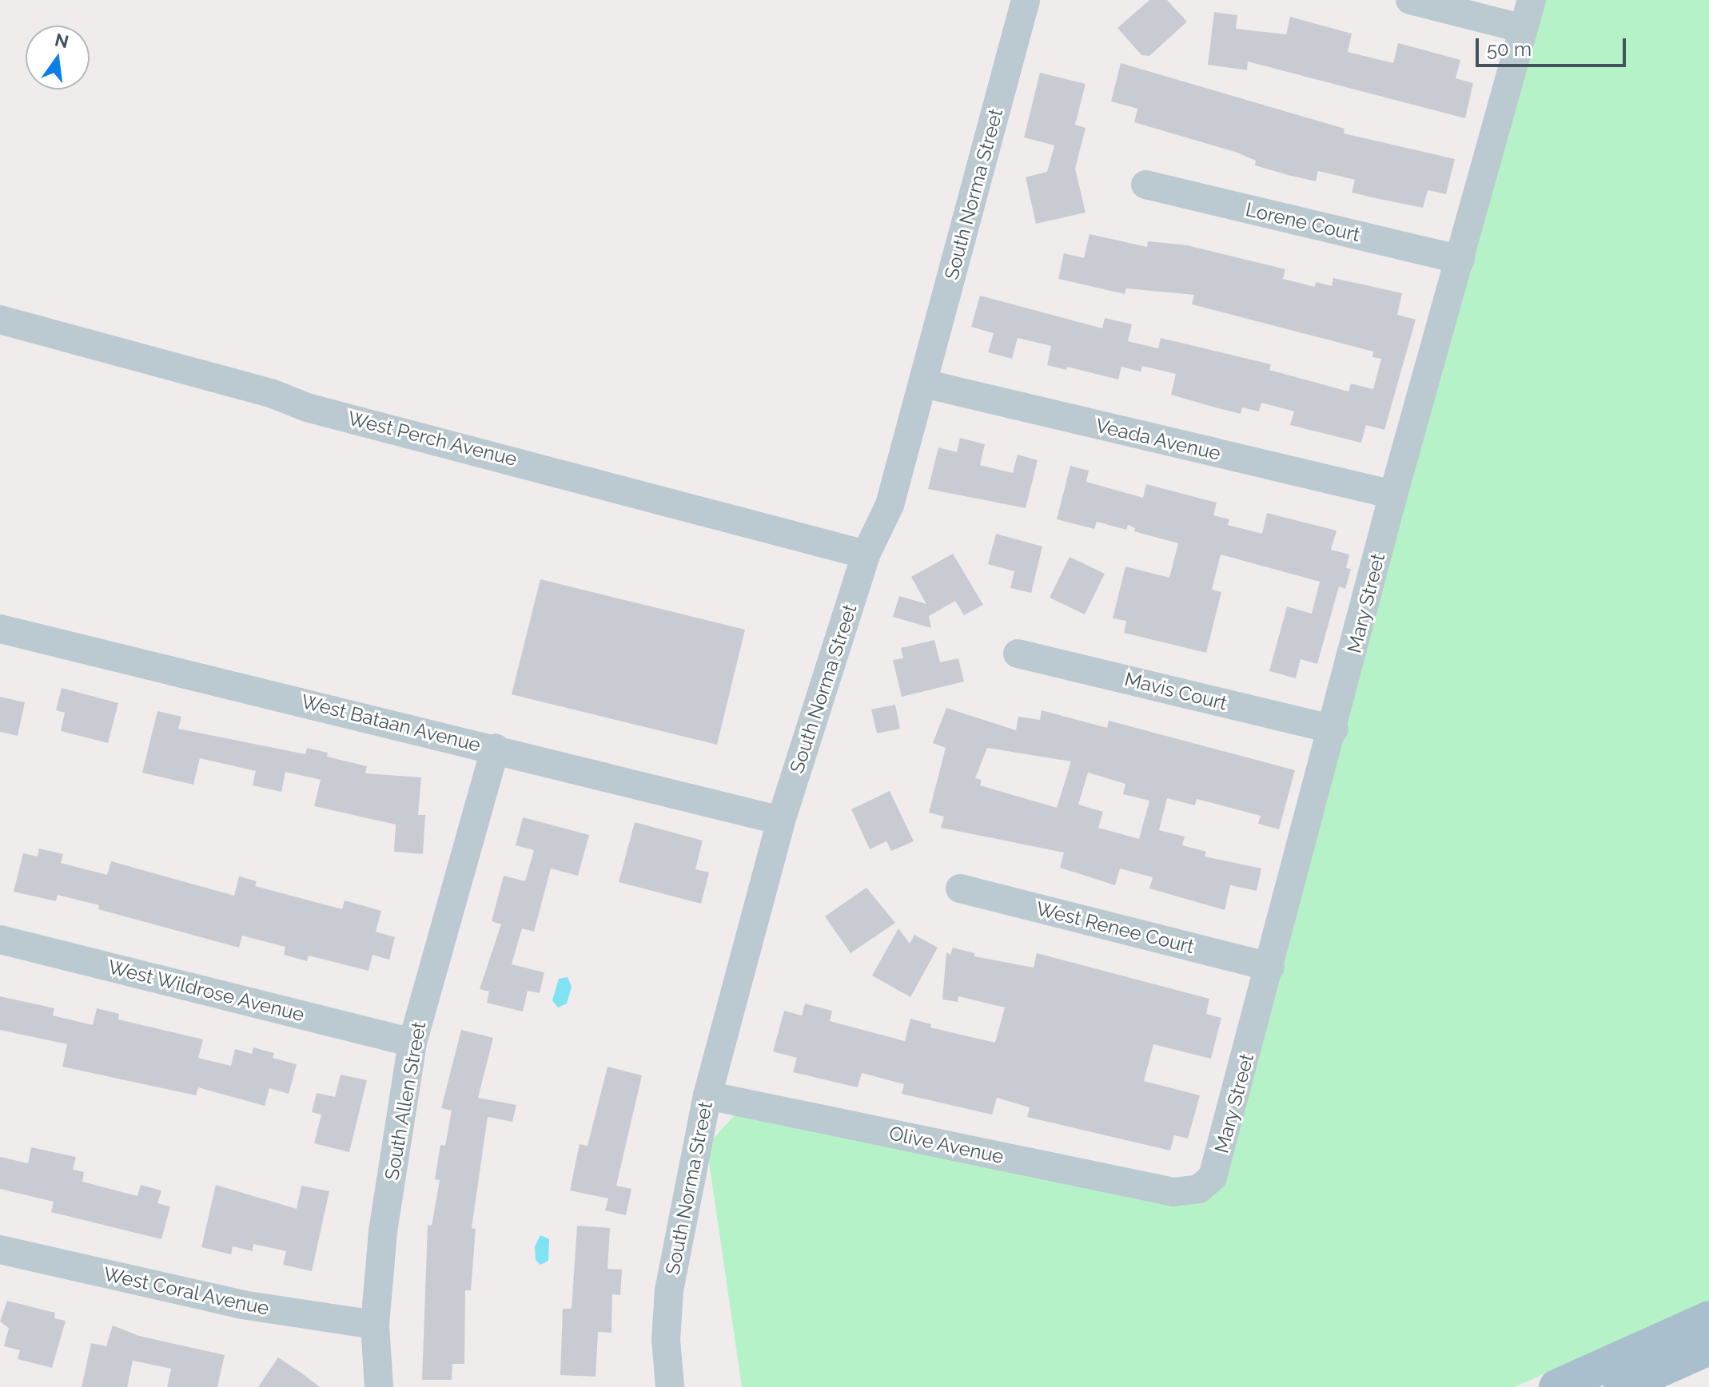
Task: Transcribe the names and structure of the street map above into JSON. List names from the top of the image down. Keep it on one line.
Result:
{"streets":{"street":["South Norma Street","Lorene Court","West Perch Avenue","Veada Avenue","Mary Street","Mavis Court","West Bataan Avenue","West Renee Court","West Wildrose Avenue","South Allen Street","Olive Avenue","West Coral Avenue"]},"crossings":[["South Norma Street","West Perch Avenue"],["South Norma Street","Veada Avenue"],["South Norma Street","West Bataan Avenue"],["South Norma Street","Olive Avenue"],["Lorene Court","Mary Street"],["Veada Avenue","Mary Street"],["Mary Street","Mavis Court"],["Mary Street","West Renee Court"],["Mary Street","Olive Avenue"],["West Bataan Avenue","South Allen Street"],["West Wildrose Avenue","South Allen Street"],["South Allen Street","West Coral Avenue"]],"scale_bar":"50 m","north":"top"}
